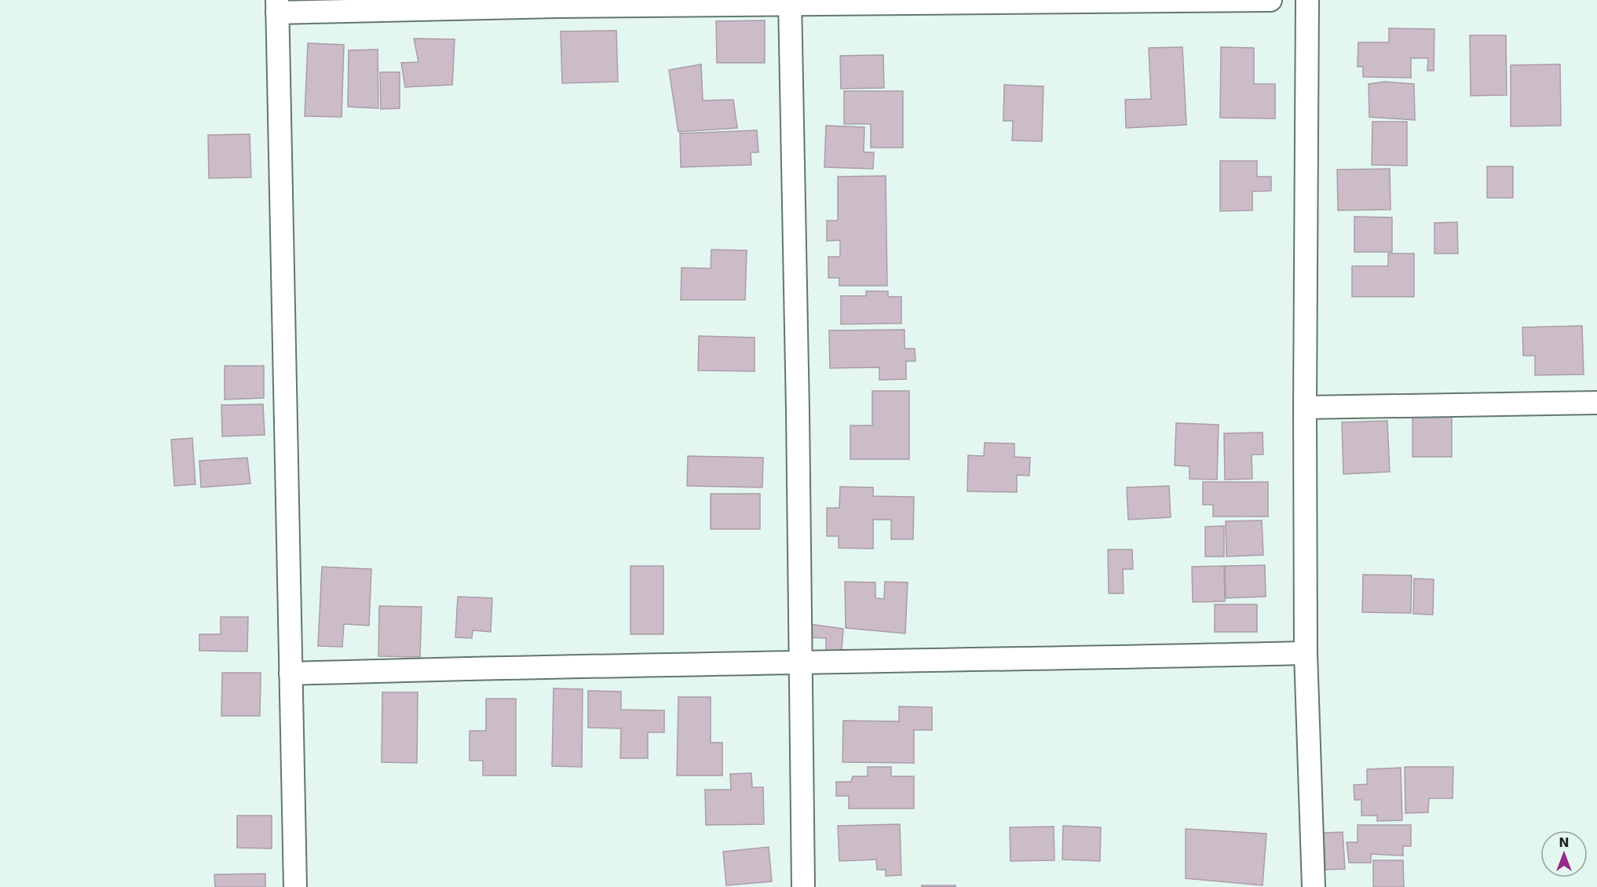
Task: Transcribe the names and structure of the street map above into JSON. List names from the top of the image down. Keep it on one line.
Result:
{"north":"top"}
